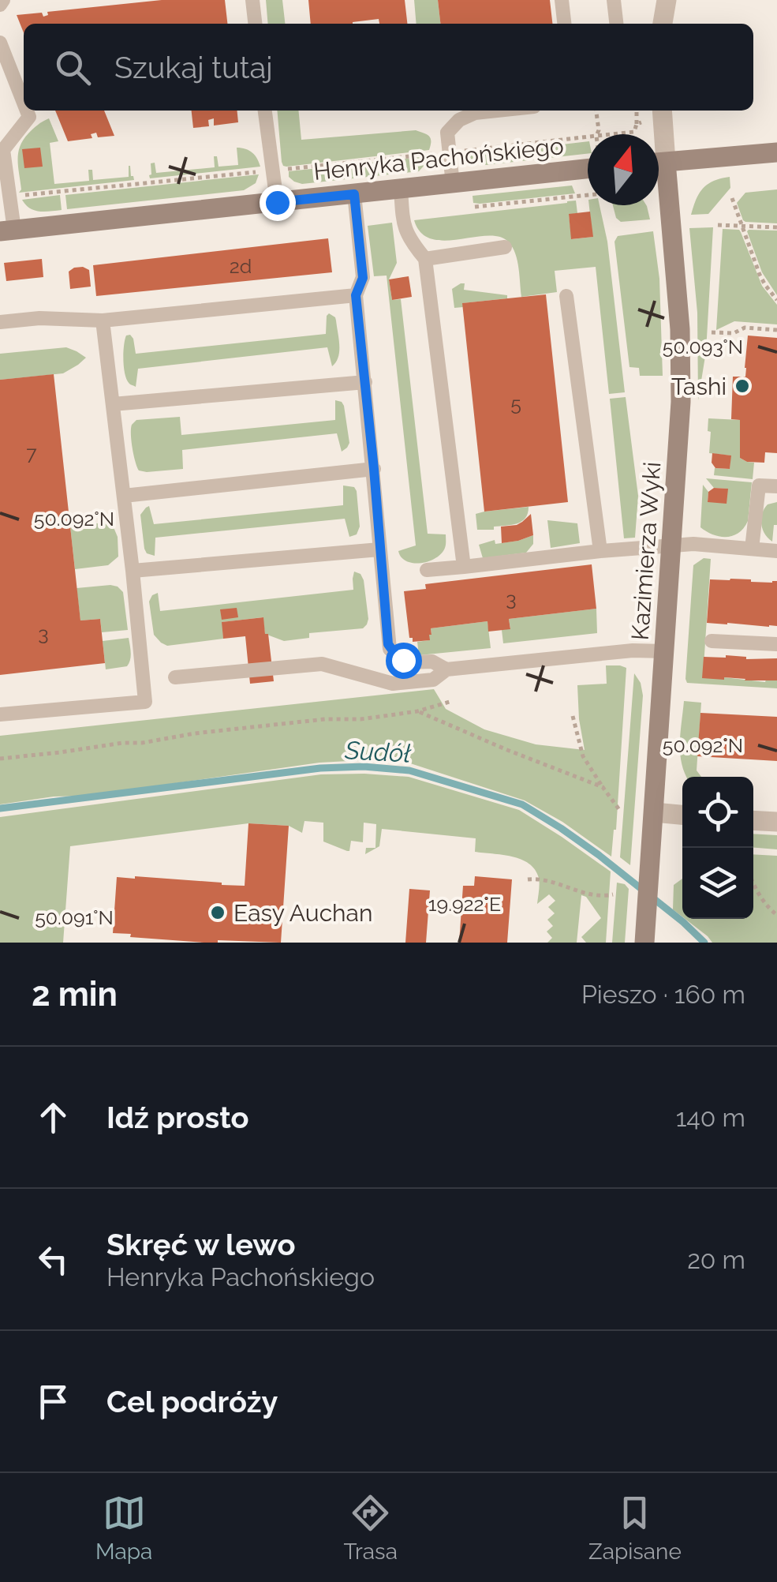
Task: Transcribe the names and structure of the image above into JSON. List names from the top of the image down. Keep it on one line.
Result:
{"streets":{"street":["Henryka Pachońskiego","Kazimierza Wyki"]},"water":["Sudół"],"places":["Tashi","Easy Auchan"],"house_numbers":["2d","5","7","3","3"],"north":"top","page":{"search":"Szukaj tutaj","heading":["2 min","Pieszo · 160 m"],"list":[["Idź prosto","140 m"],["Skręć w lewo","Henryka Pachońskiego","20 m"],"Cel podróży"],"nav":["Mapa","Trasa","Zapisane"]},"coordinates":["50.093°N","50.092°N","19.922°E","50.091°N"]}
